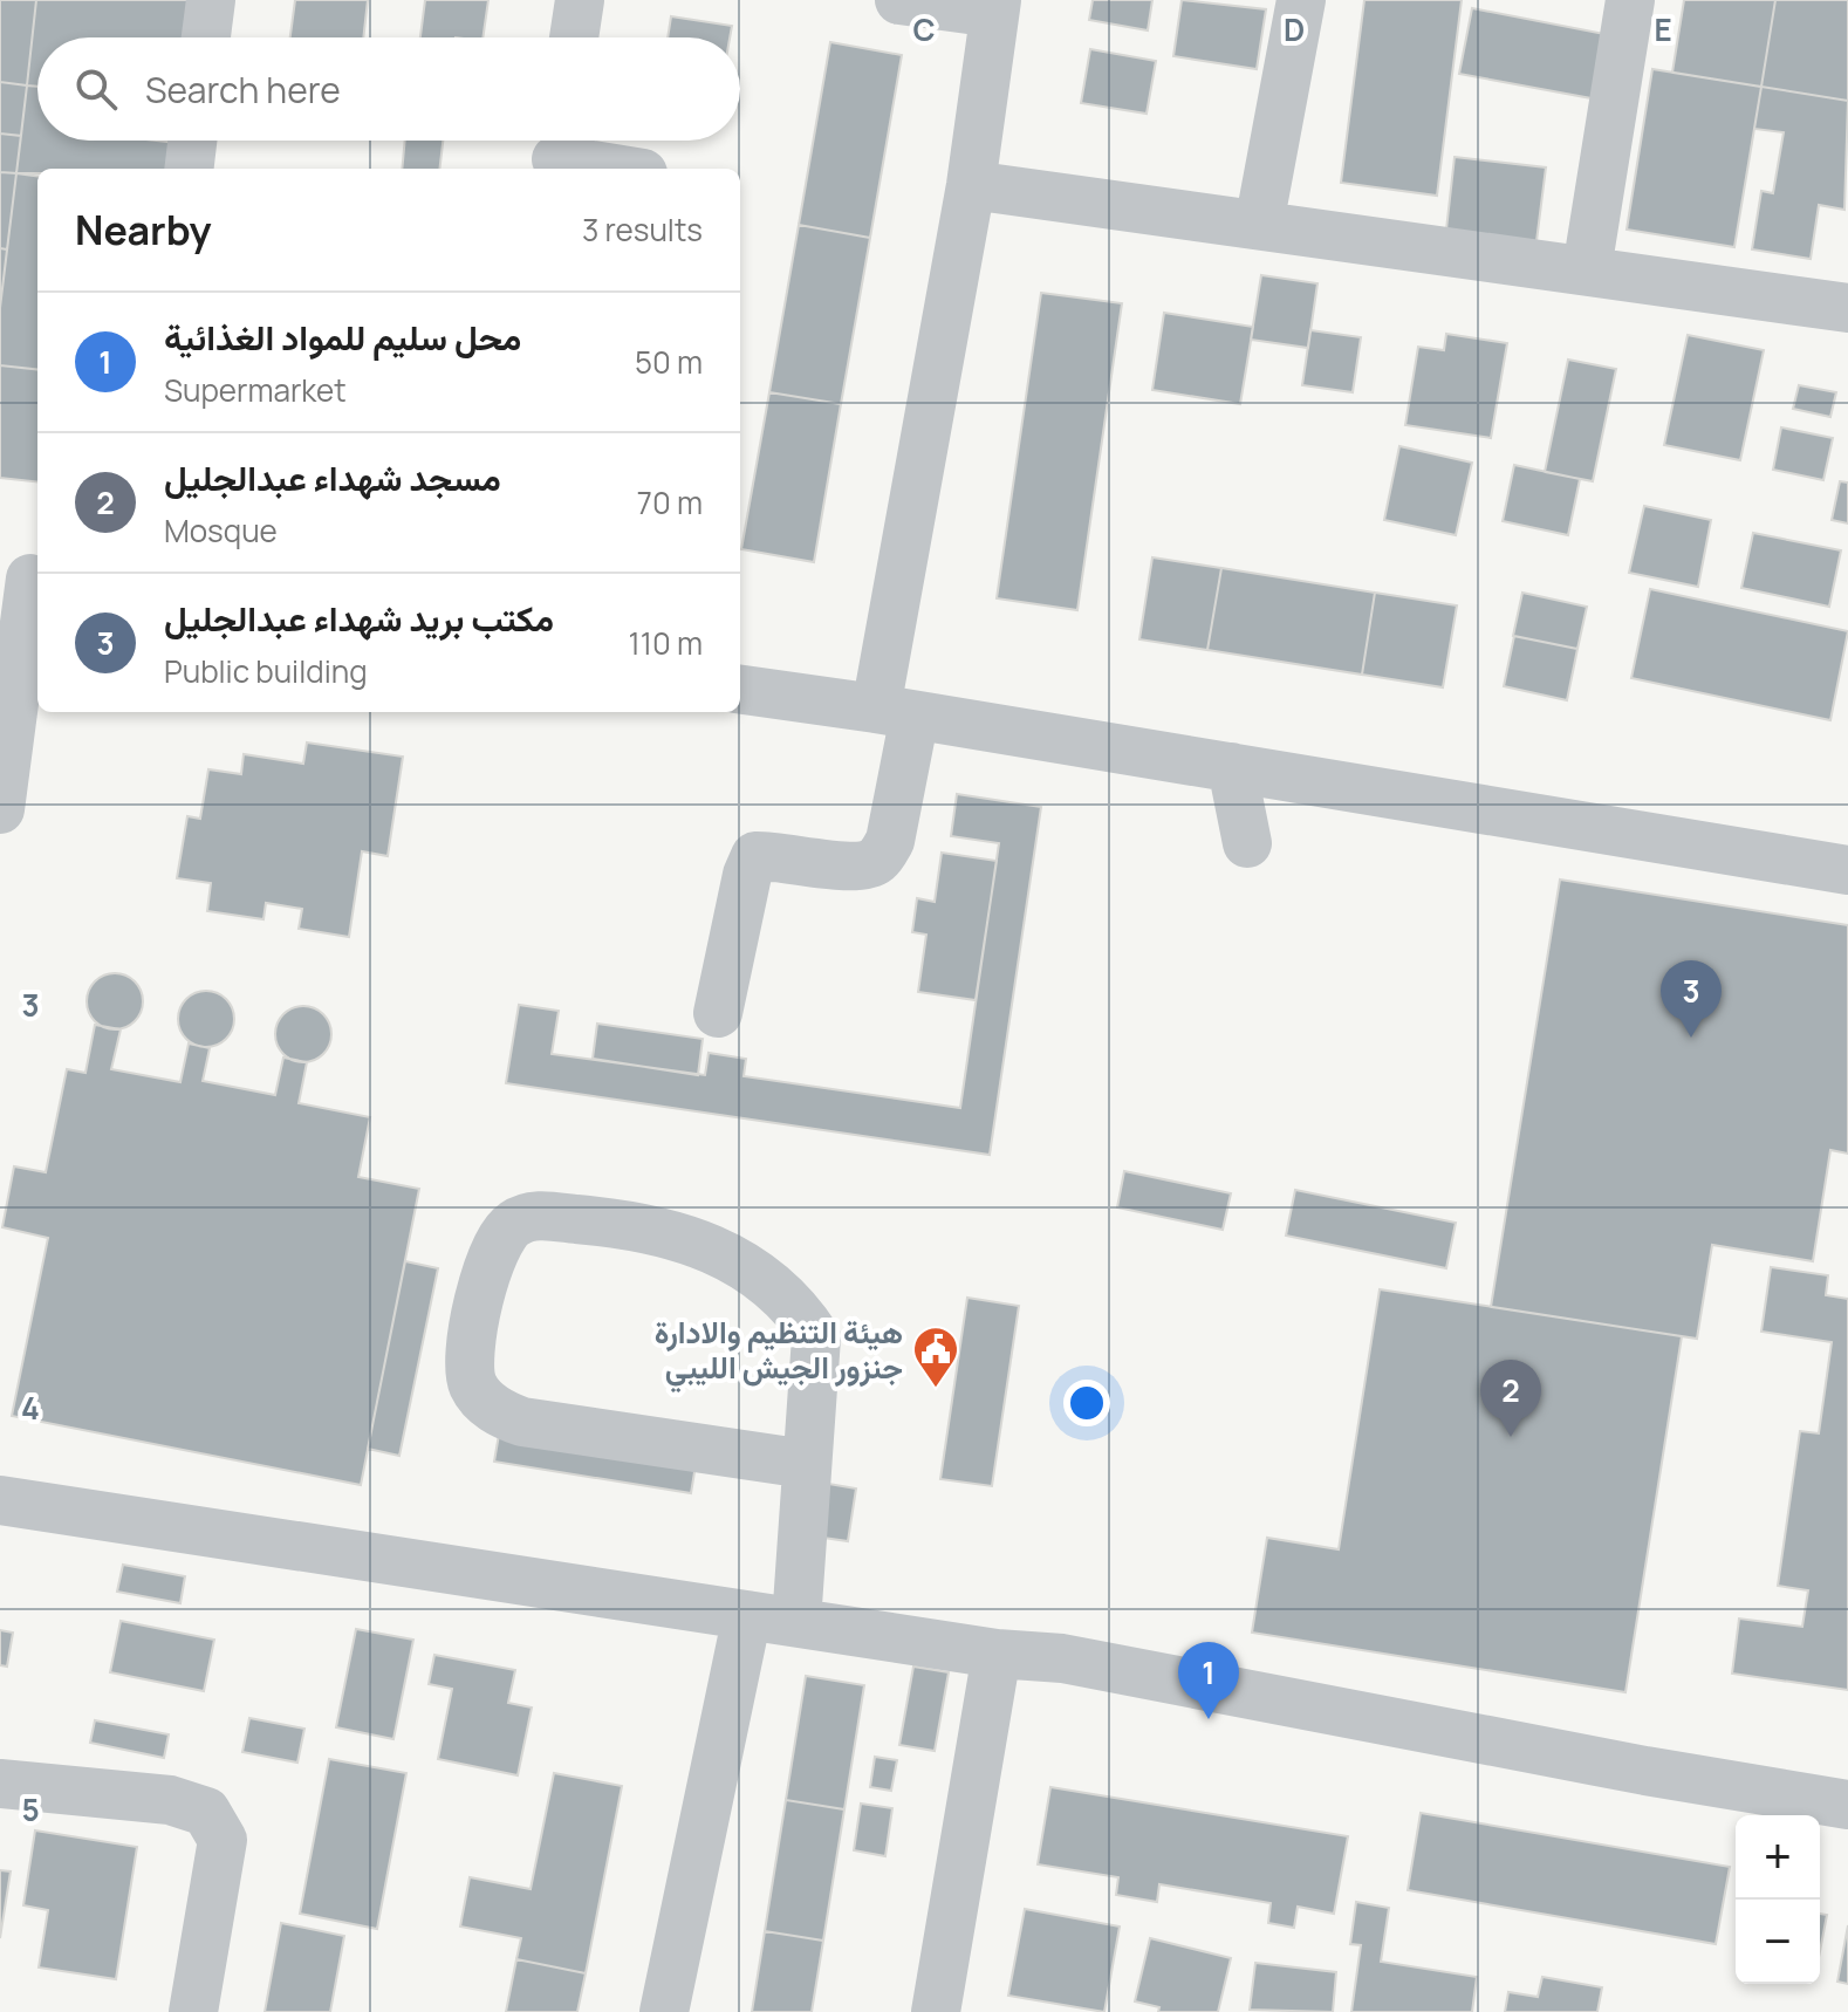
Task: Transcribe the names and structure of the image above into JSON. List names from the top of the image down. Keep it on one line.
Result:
{"places":{"public building":["هيئة التنظيم والادارة جنزور الجيش الليبي"]},"page":{"search":"Search here","heading":["Nearby","3 results"],"list":[{"mark":"1","name":"محل سليم للمواد الغذائية","note":"Supermarket","value":"50 m"},{"mark":"2","name":"مسجد شهداء عبدالجليل","note":"Mosque","value":"70 m"},{"mark":"3","name":"مكتب بريد شهداء عبدالجليل","note":"Public building","value":"110 m"}],"pins":["3","2","1"],"map_buttons":["+","−"]},"grid":{"columns":["C","D","E"],"rows":["3","4","5"]}}
